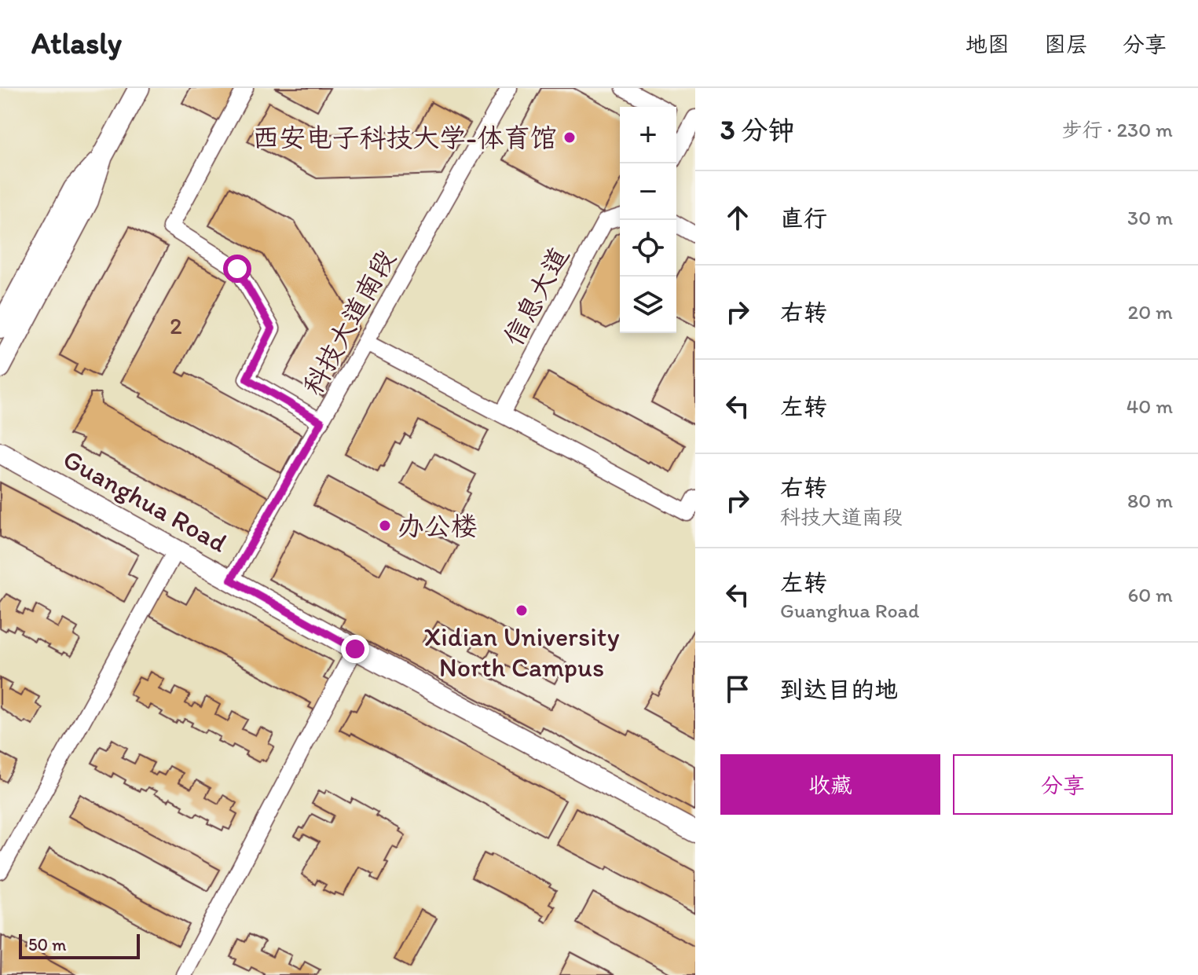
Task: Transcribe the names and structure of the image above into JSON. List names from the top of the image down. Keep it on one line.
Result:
{"streets":{"street":["信息大道","科技大道南段","Guanghua Road"]},"crossings":[["科技大道南段","Guanghua Road"]],"places":["西安电子科技大学-体育馆","办公楼","Xidian University North Campus"],"house_numbers":["2"],"scale_bar":"50 m","page":{"header":"Atlasly","nav":["地图","图层","分享"],"heading":["3 分钟","步行 · 230 m"],"map_buttons":["+","−"],"list":[["直行","30 m"],["右转","20 m"],["左转","40 m"],["右转","科技大道南段","80 m"],["左转","Guanghua Road","60 m"],"到达目的地"],"buttons":["收藏","分享"],"scale":"50 m"}}
